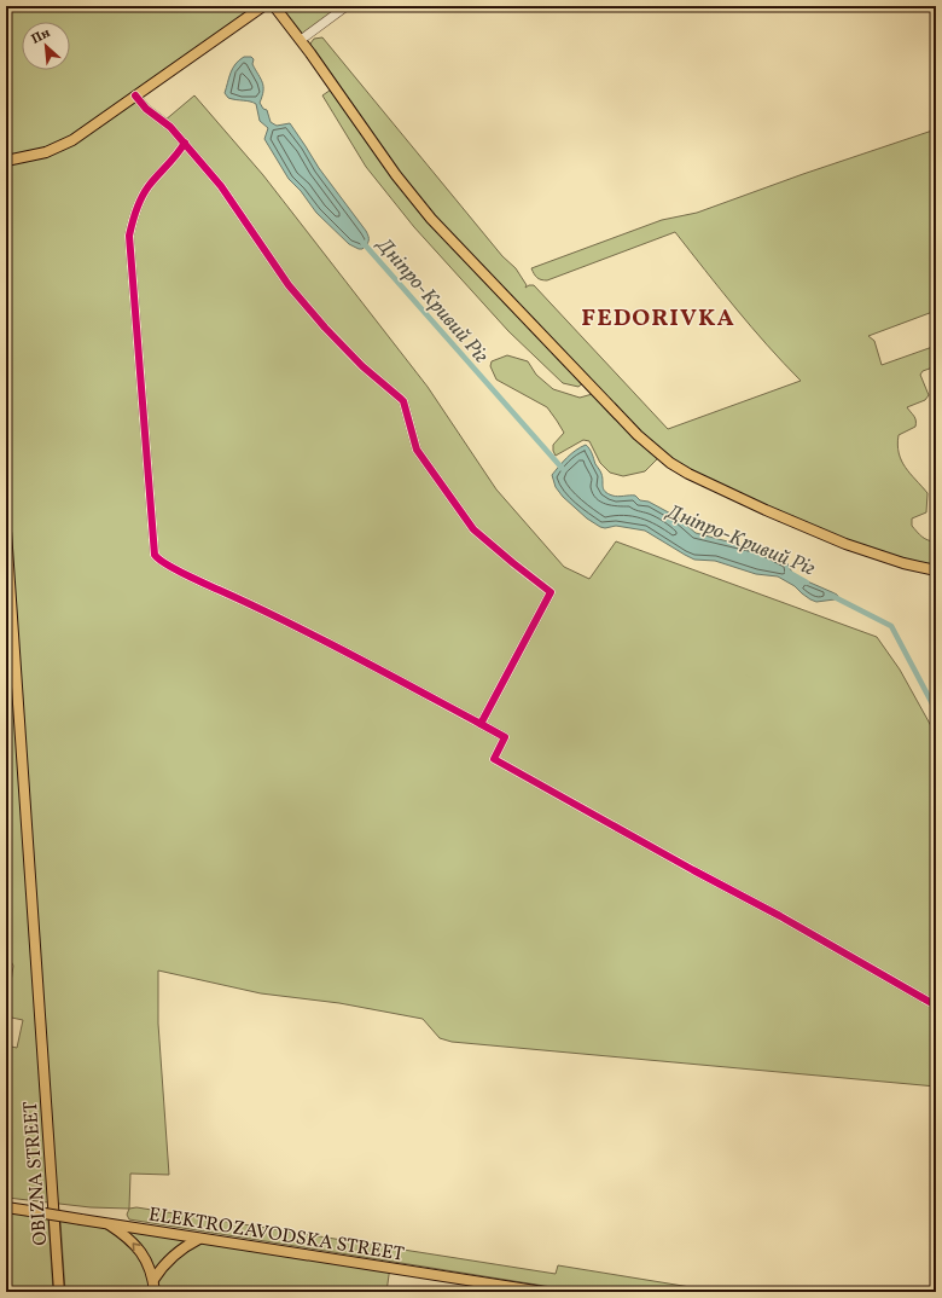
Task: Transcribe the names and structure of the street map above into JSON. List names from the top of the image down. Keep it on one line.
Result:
{"streets":{"main road":["OBIZNA STREET","ELEKTROZAVODSKA STREET"]},"districts":["FEDORIVKA"],"water":["Дніпро-Кривий Ріг"],"north":"top left"}
